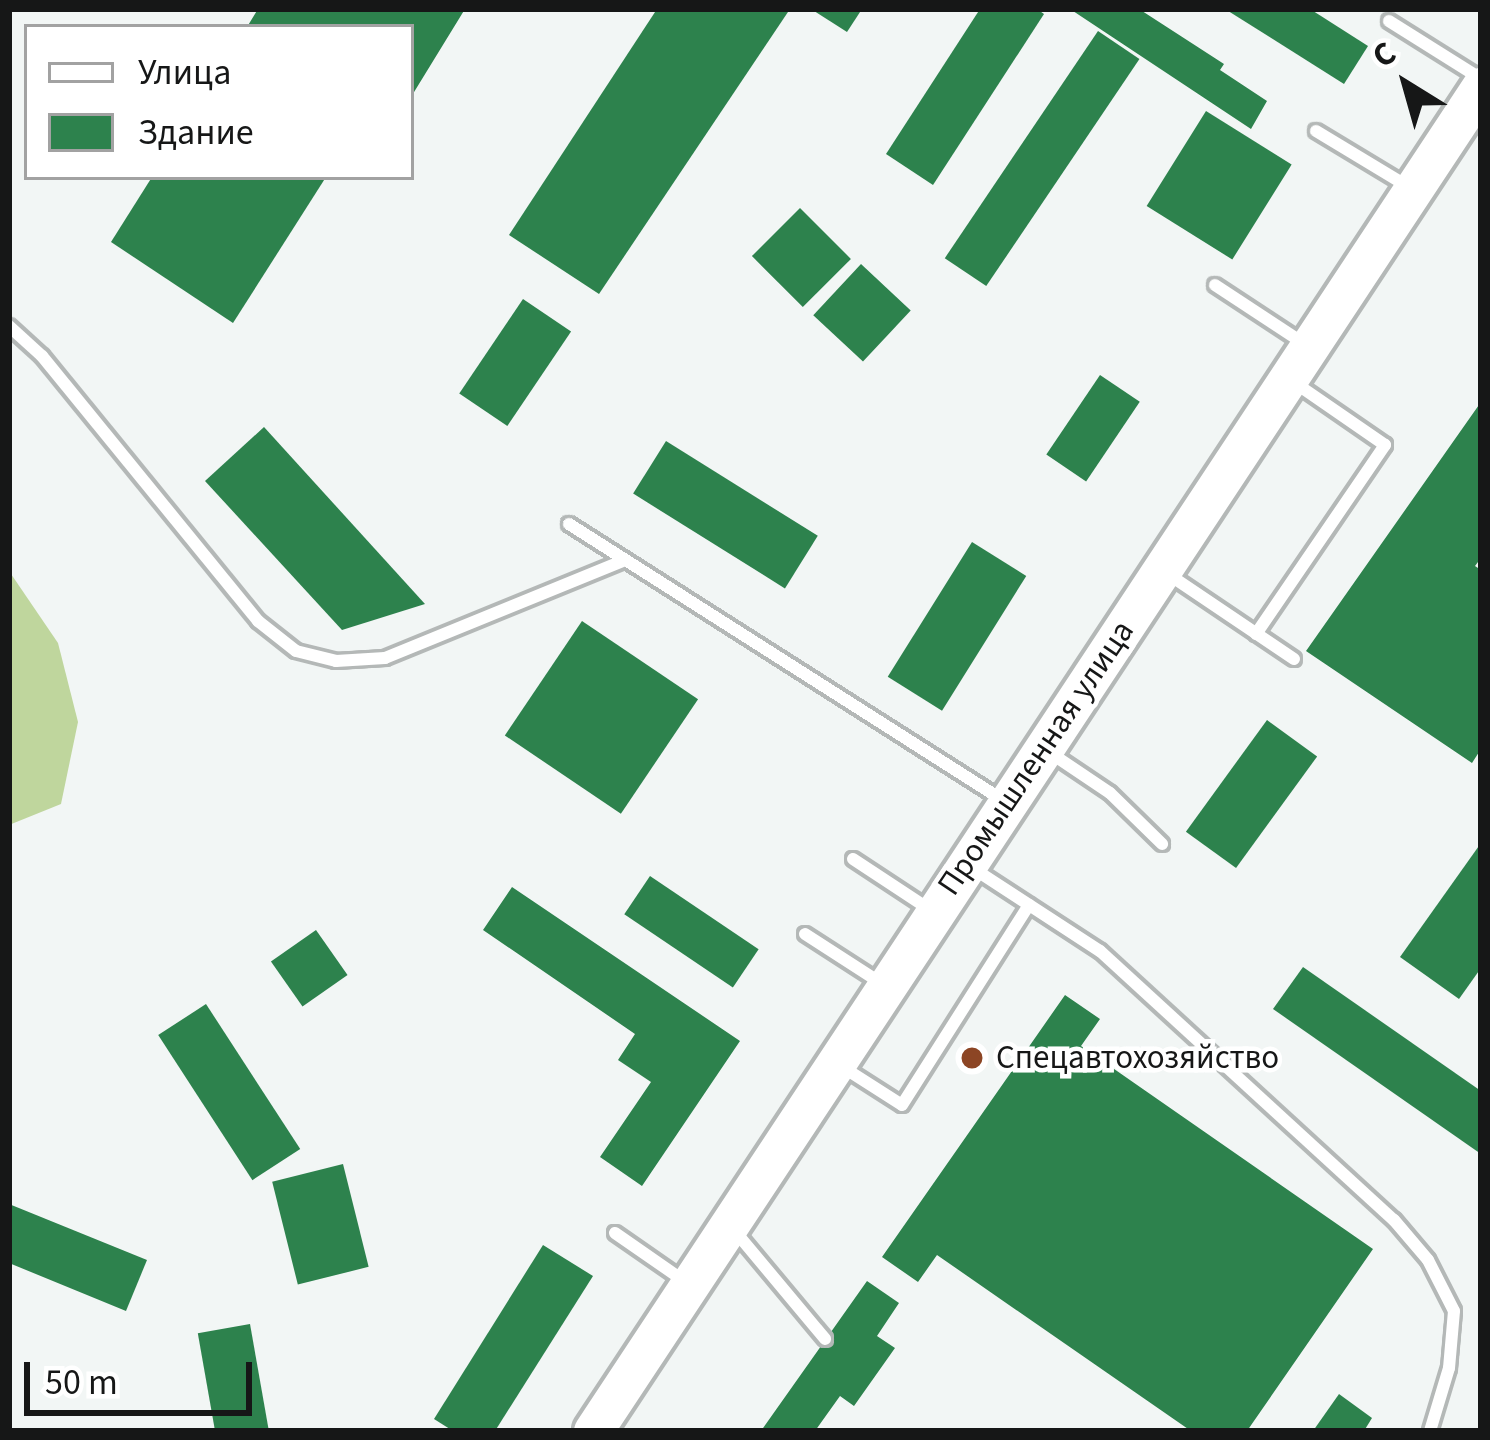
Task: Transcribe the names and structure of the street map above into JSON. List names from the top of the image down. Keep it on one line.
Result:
{"streets":{"main road":["Промышленная улица"]},"places":["Спецавтохозяйство"],"legend":["Улица","Здание"],"scale_bar":"50 m","north":"top left"}
